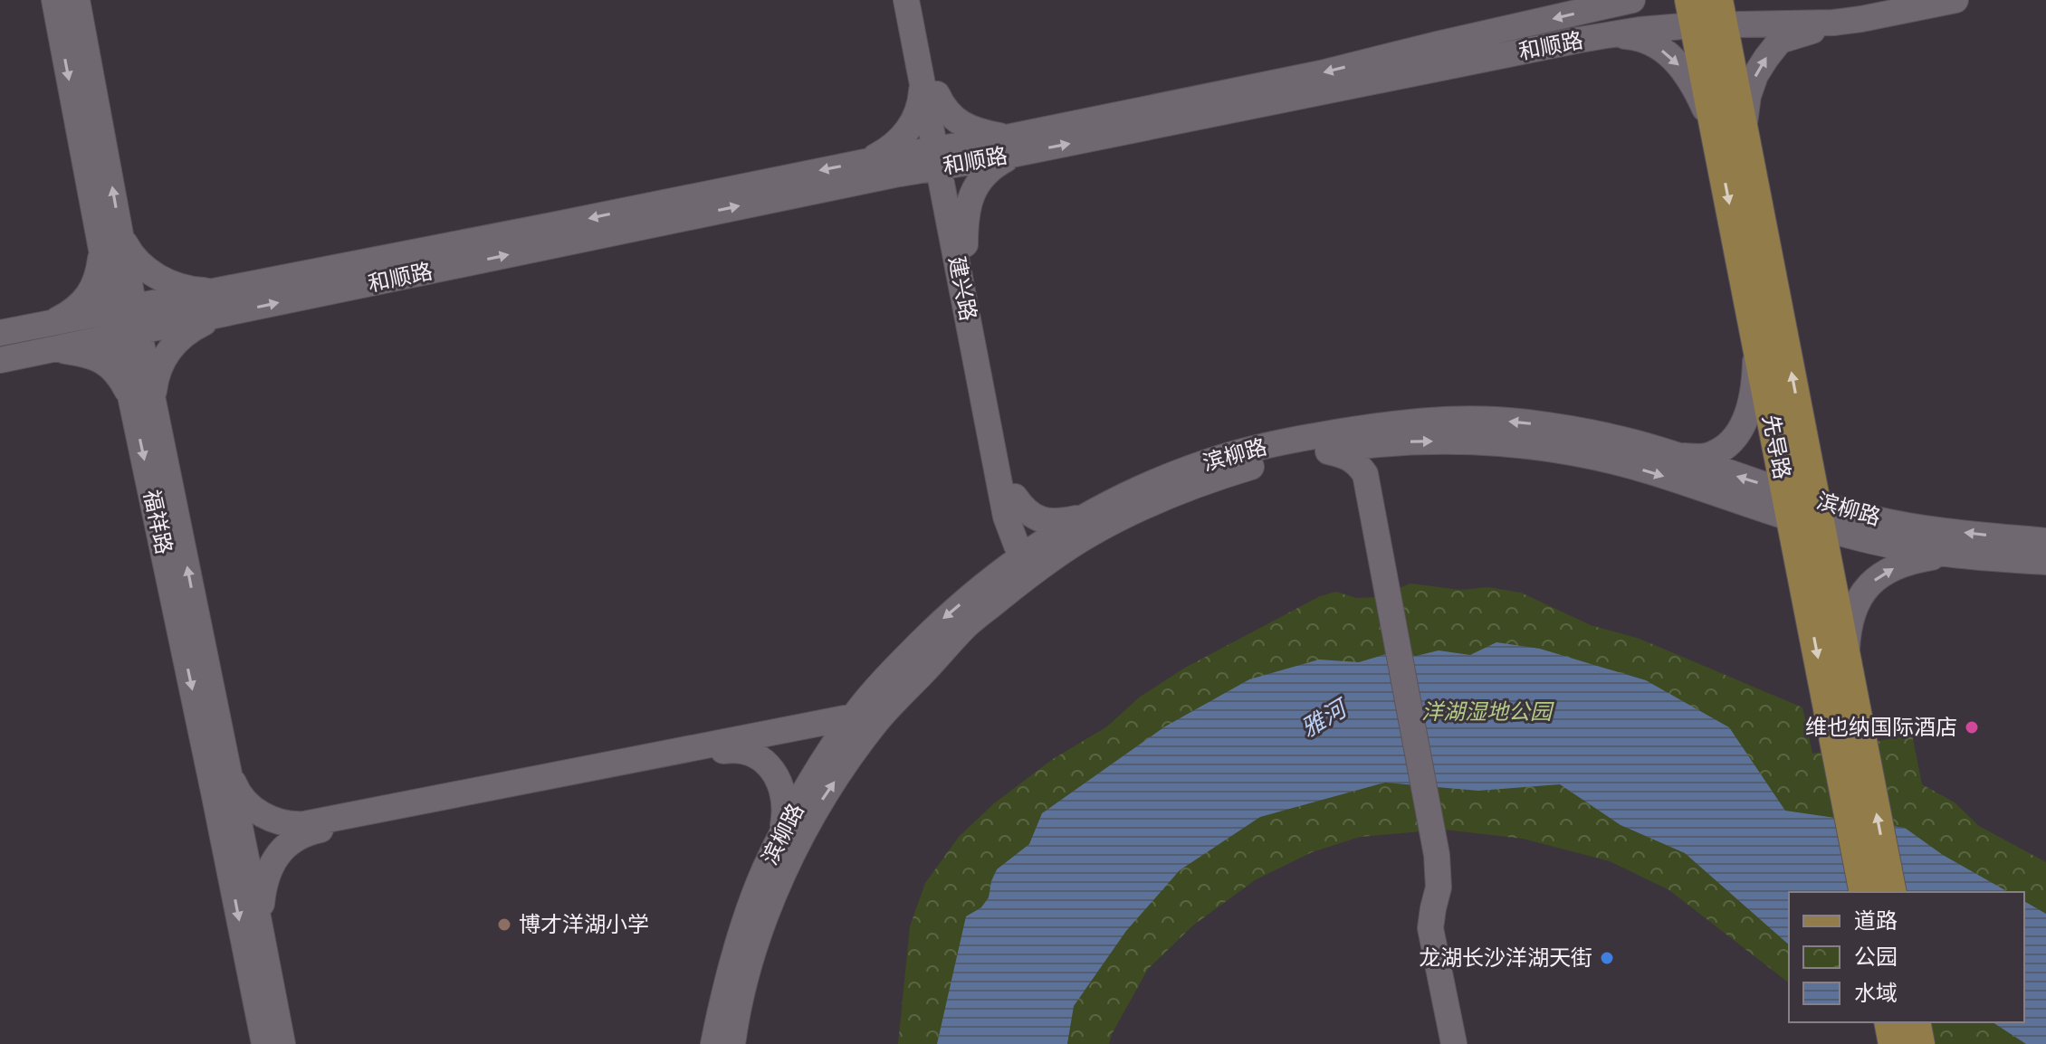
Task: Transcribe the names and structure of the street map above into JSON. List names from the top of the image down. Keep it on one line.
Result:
{"streets":{"main road":["和顺路","建兴路","先导路","滨柳路","福祥路"]},"crossings":[["和顺路","建兴路"],["和顺路","先导路"],["和顺路","福祥路"],["建兴路","滨柳路"],["先导路","滨柳路"]],"water":["雅河"],"parks":["洋湖湿地公园"],"places":["维也纳国际酒店","博才洋湖小学","龙湖长沙洋湖天街"],"legend":["道路","公园","水域"]}
